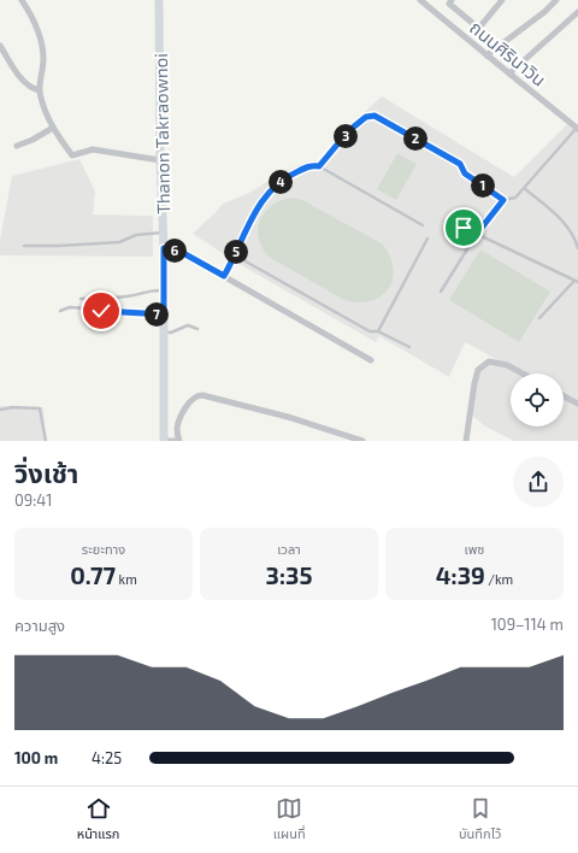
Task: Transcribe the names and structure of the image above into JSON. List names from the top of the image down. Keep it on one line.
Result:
{"streets":{"street":["ถนนศิรินาวิน","Thanon Takraownoi"]},"page":{"pins":["3","2","4","1","6","5","7"],"heading":["วิ่งเช้า","09:41"],"stats":[["ระยะทาง","0.77 km"],["เวลา","3:35"],["เพซ","4:39 /km"]],"chart":["ความสูง","109–114 m"],"list":[{"name":"100 m","note":"4:25"}],"tabs":["หน้าแรก","แผนที่","บันทึกไว้"]}}
